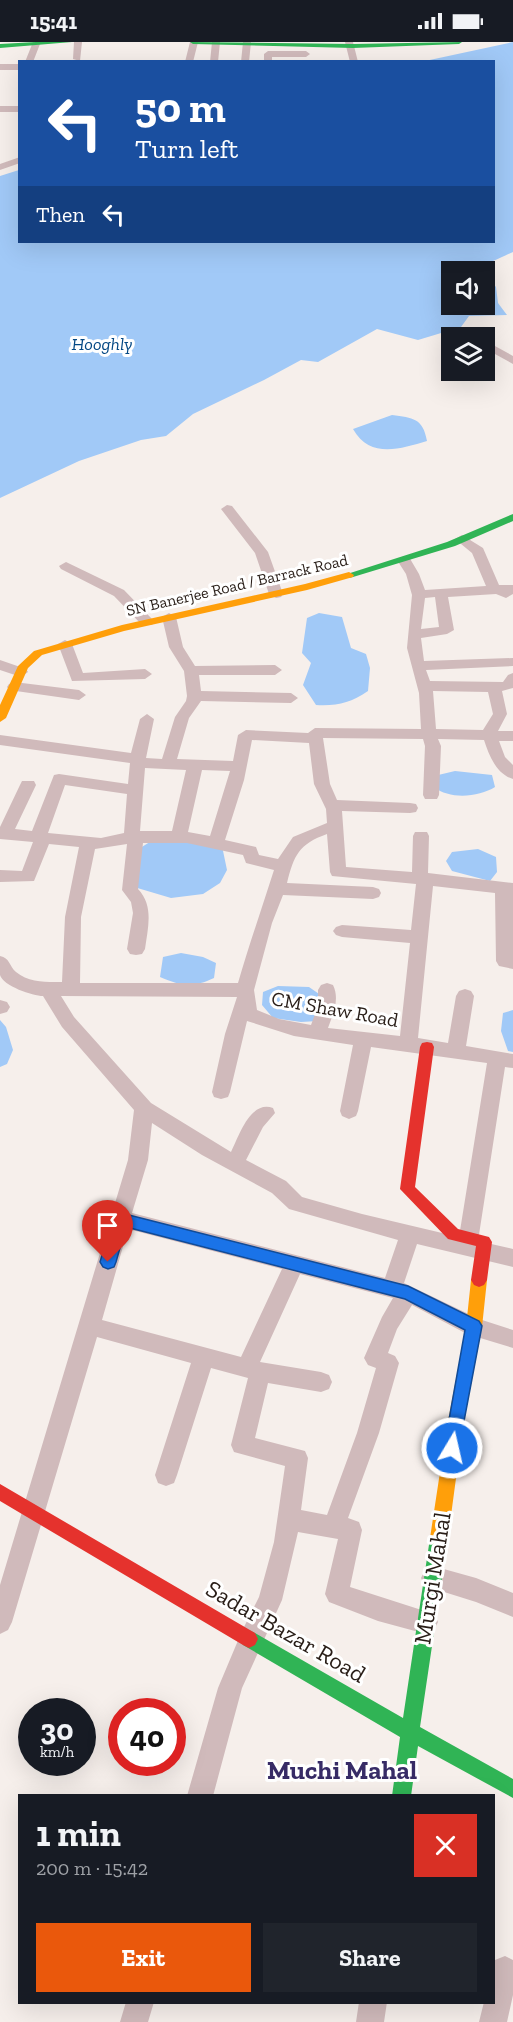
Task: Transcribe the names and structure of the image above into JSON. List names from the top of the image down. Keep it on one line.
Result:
{"streets":{"street":["SN Banerjee Road / Barrack Road","CM Shaw Road","Murgi Mahal","Sadar Bazar Road"]},"crossings":[["Murgi Mahal","Sadar Bazar Road"]],"districts":["Muchi Mahal"],"water":["Hooghly"],"page":{"status":"15:41","turn":["50 m","Turn left"],"then":"Then","speed":"30 km/h","limit":"40","heading":["1 min","200 m · 15:42"],"buttons":["Exit","Share"]}}
